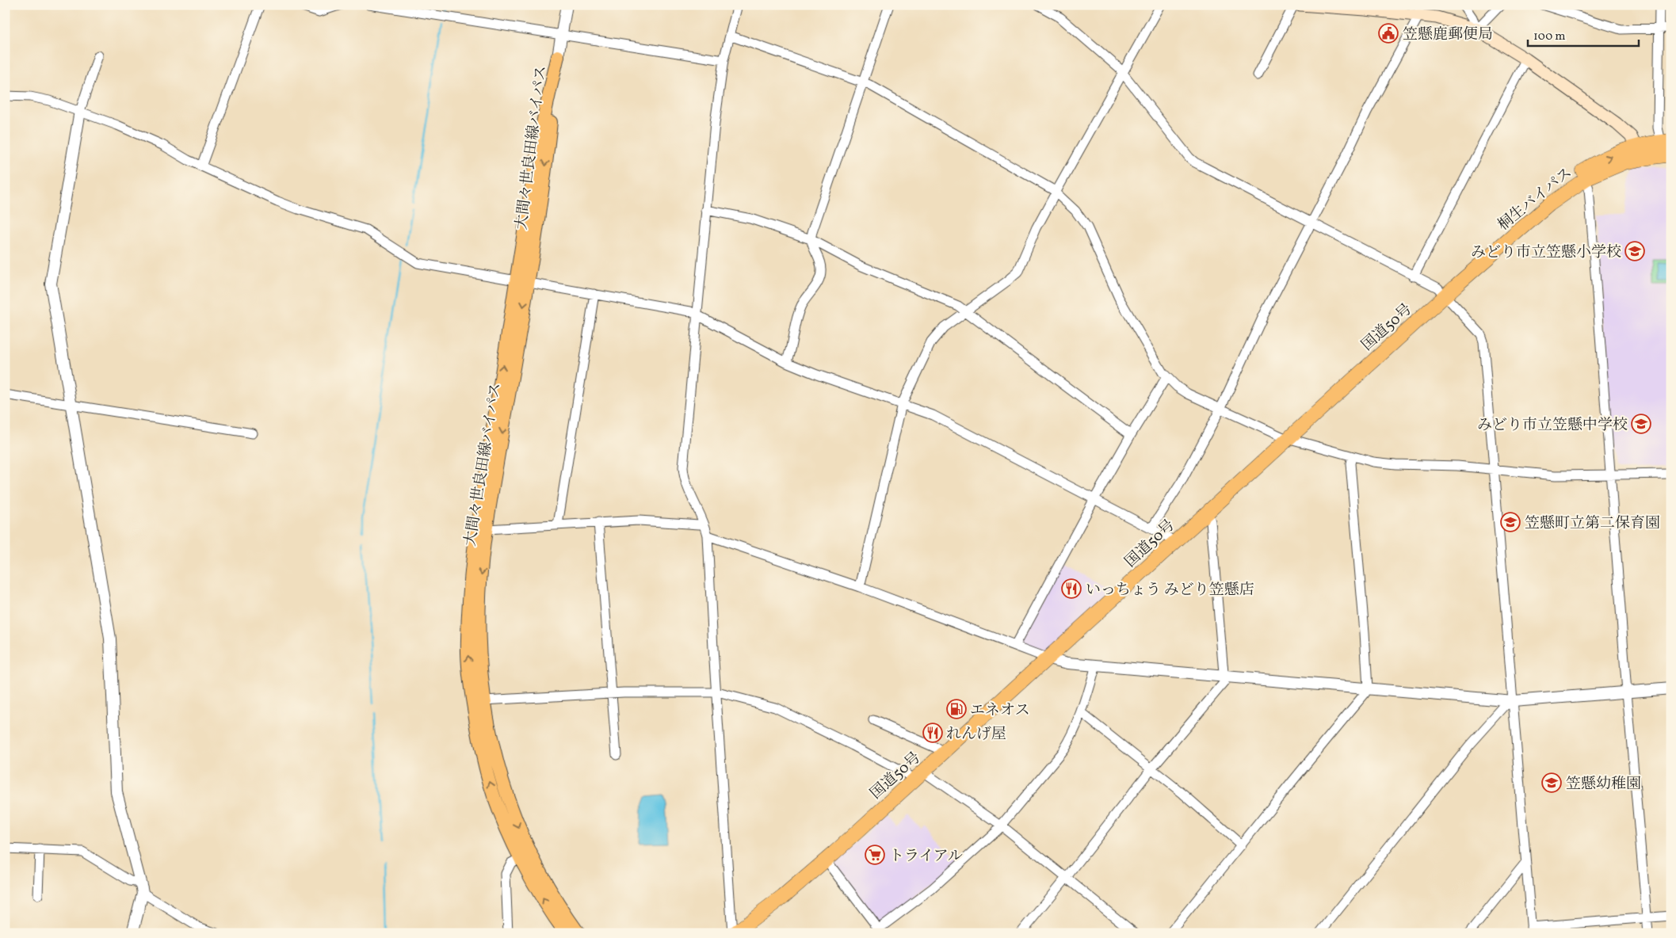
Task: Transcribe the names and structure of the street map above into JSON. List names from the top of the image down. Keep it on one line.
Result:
{"streets":{"highway":["桐生バイパス","国道50号"],"main road":["大間々世良田線バイパス"]},"crossings":[["桐生バイパス","国道50号"]],"places":{"public building":["笠懸鹿郵便局"],"school or university":["みどり市立笠懸小学校","みどり市立笠懸中学校","笠懸町立第二保育園","笠懸幼稚園"],"restaurant":["いっちょう みどり笠懸店","れんげ屋"],"fuel station":["エネオス"],"supermarket":["トライアル"]},"scale_bar":"100 m"}
